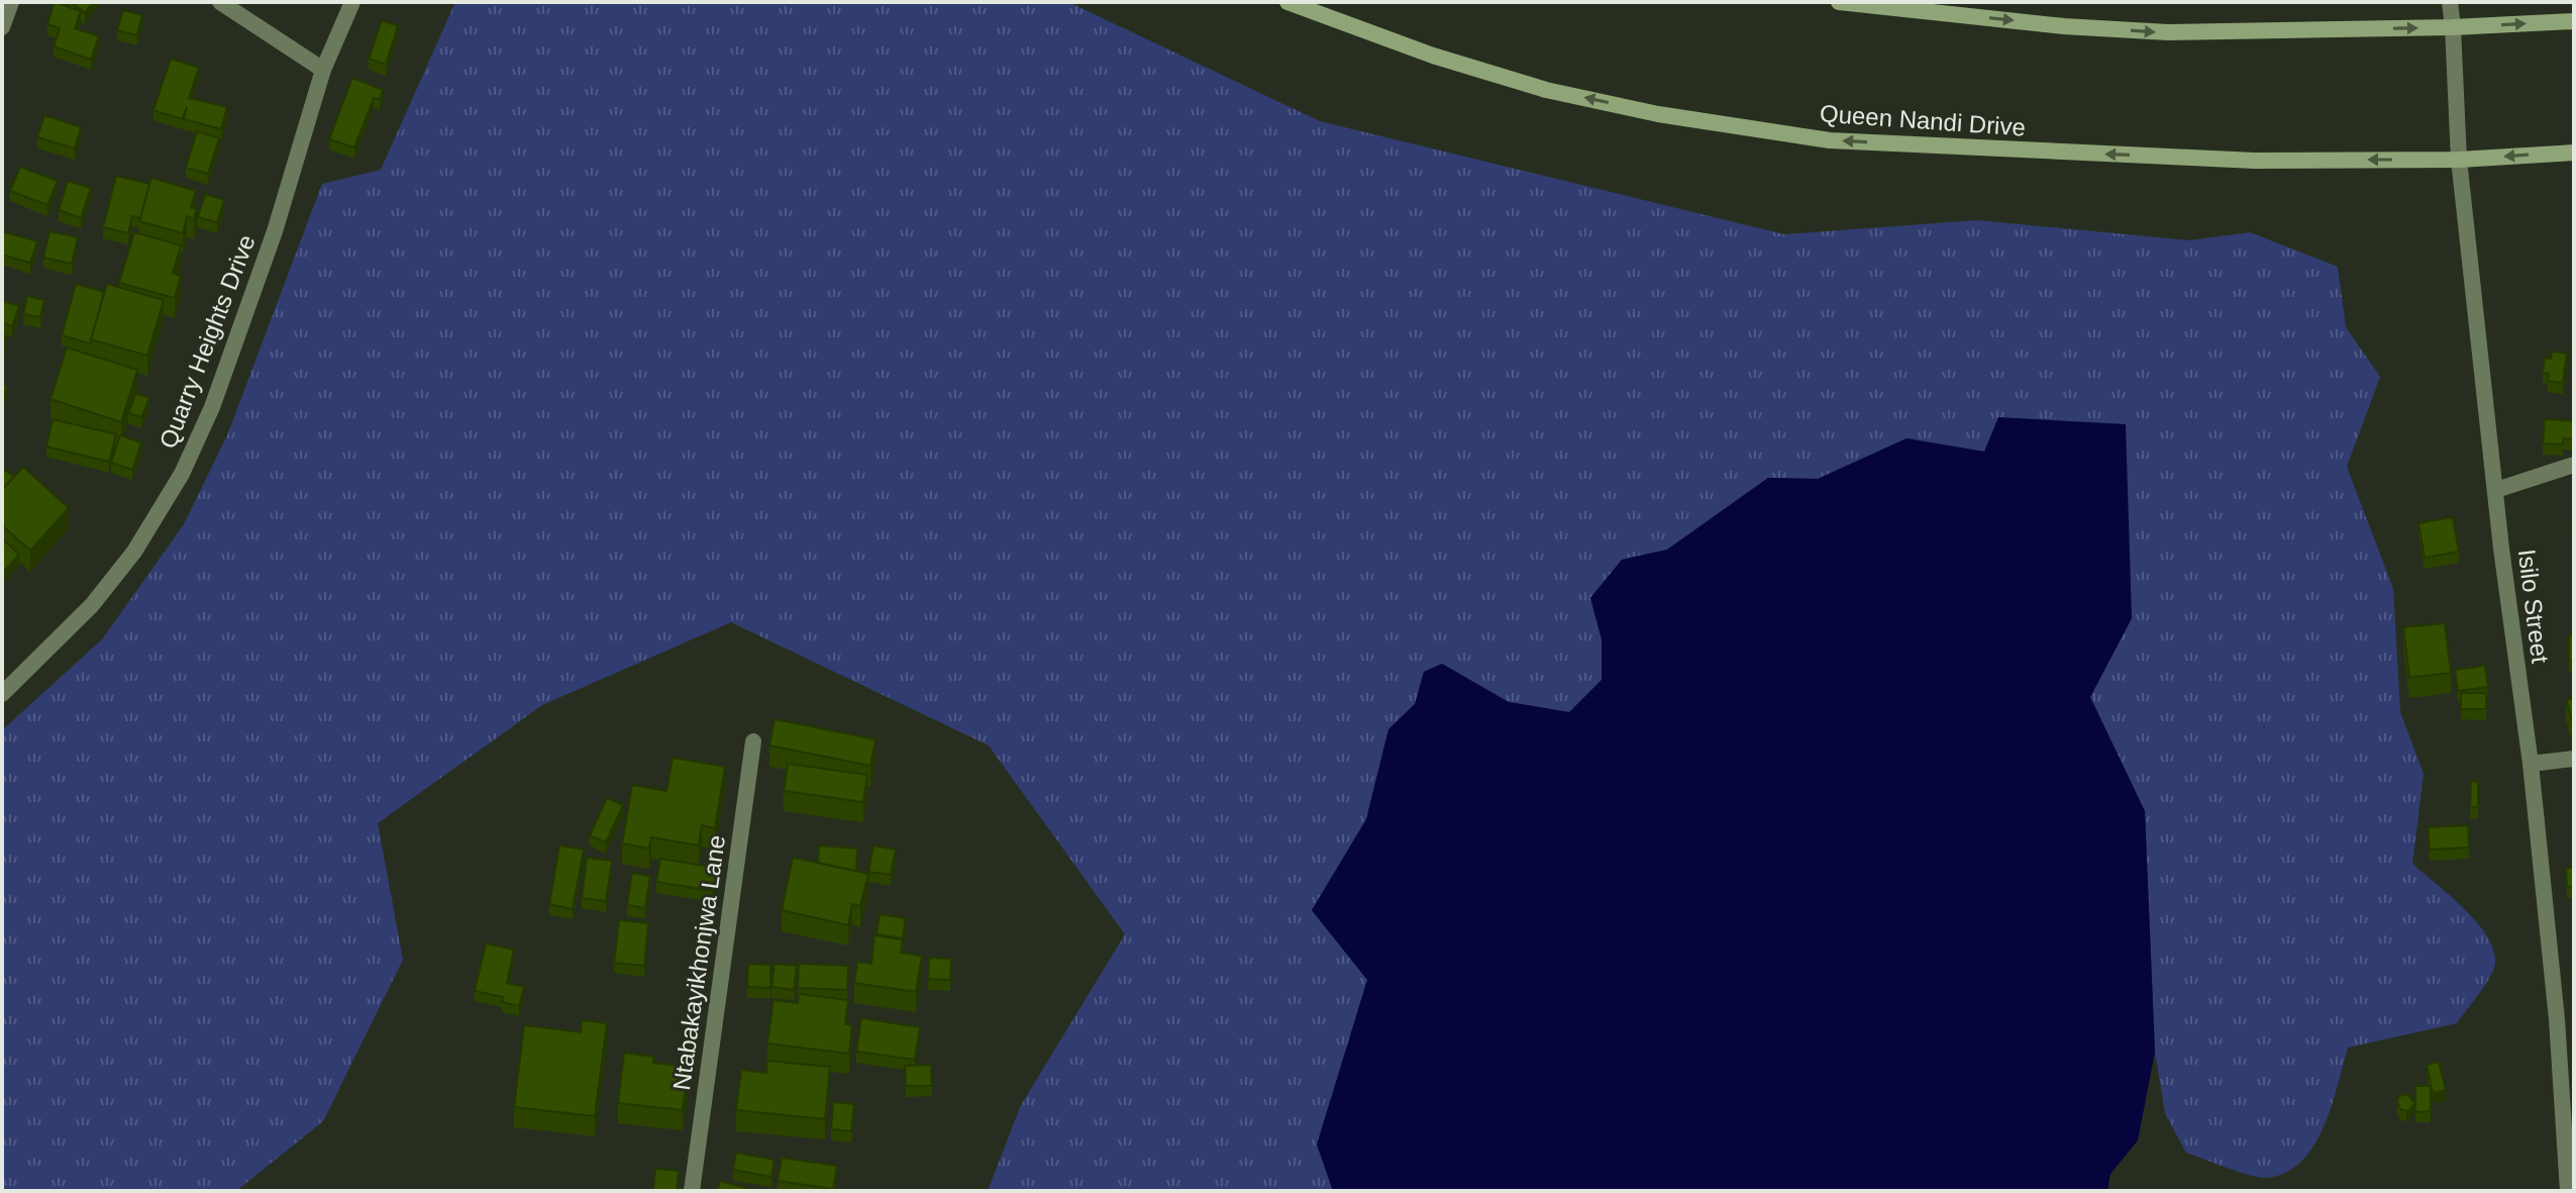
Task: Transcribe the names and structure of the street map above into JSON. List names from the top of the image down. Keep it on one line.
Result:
{"streets":{"main road":["Queen Nandi Drive"],"street":["Quarry Heights Drive","Isilo Street","Ntabakayikhonjwa Lane"]},"crossings":[["Queen Nandi Drive","Isilo Street"]]}
